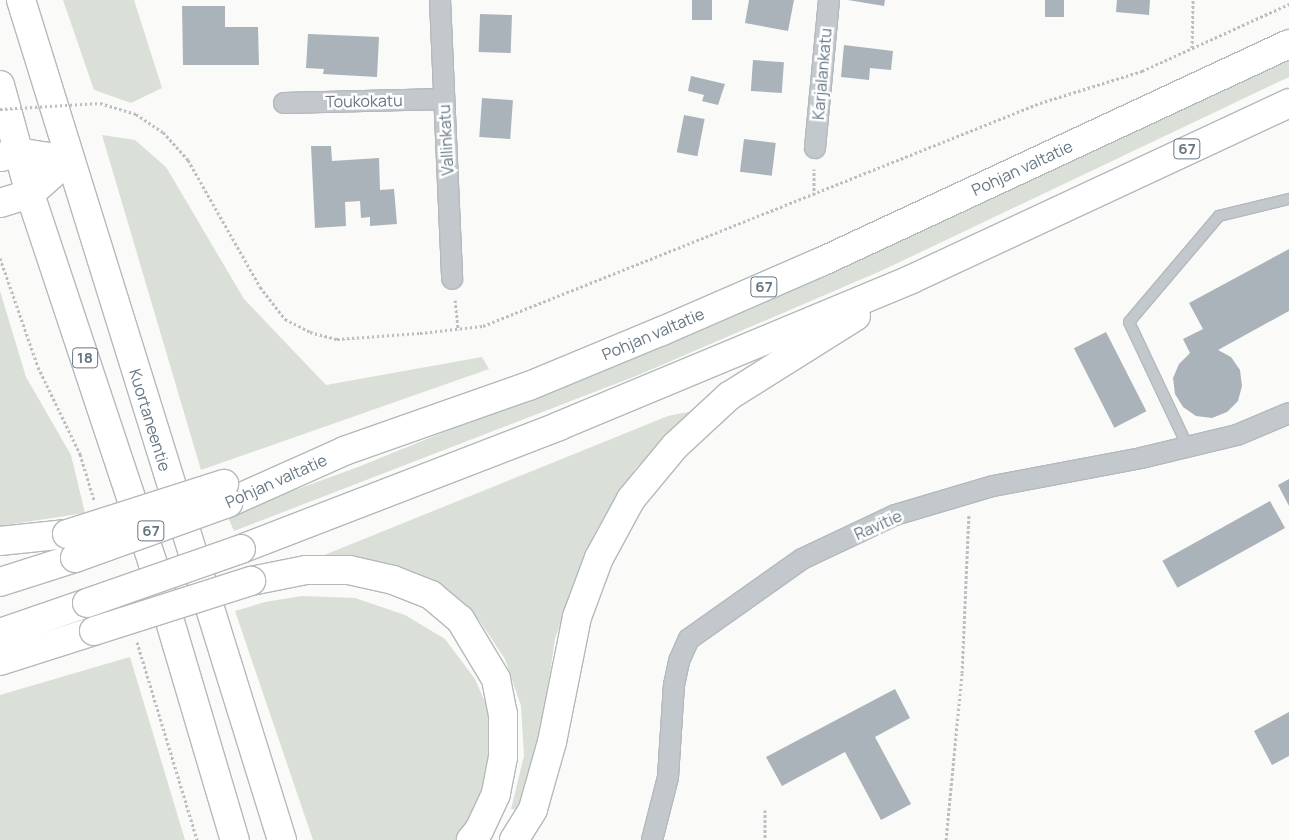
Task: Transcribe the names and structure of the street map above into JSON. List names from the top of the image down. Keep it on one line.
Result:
{"streets":{"highway":["67","Pohjan valtatie","18","Kuortaneentie"],"street":["Karjalankatu","Toukokatu","Vallinkatu","Ravitie"]},"crossings":[["Toukokatu","Vallinkatu"]]}
